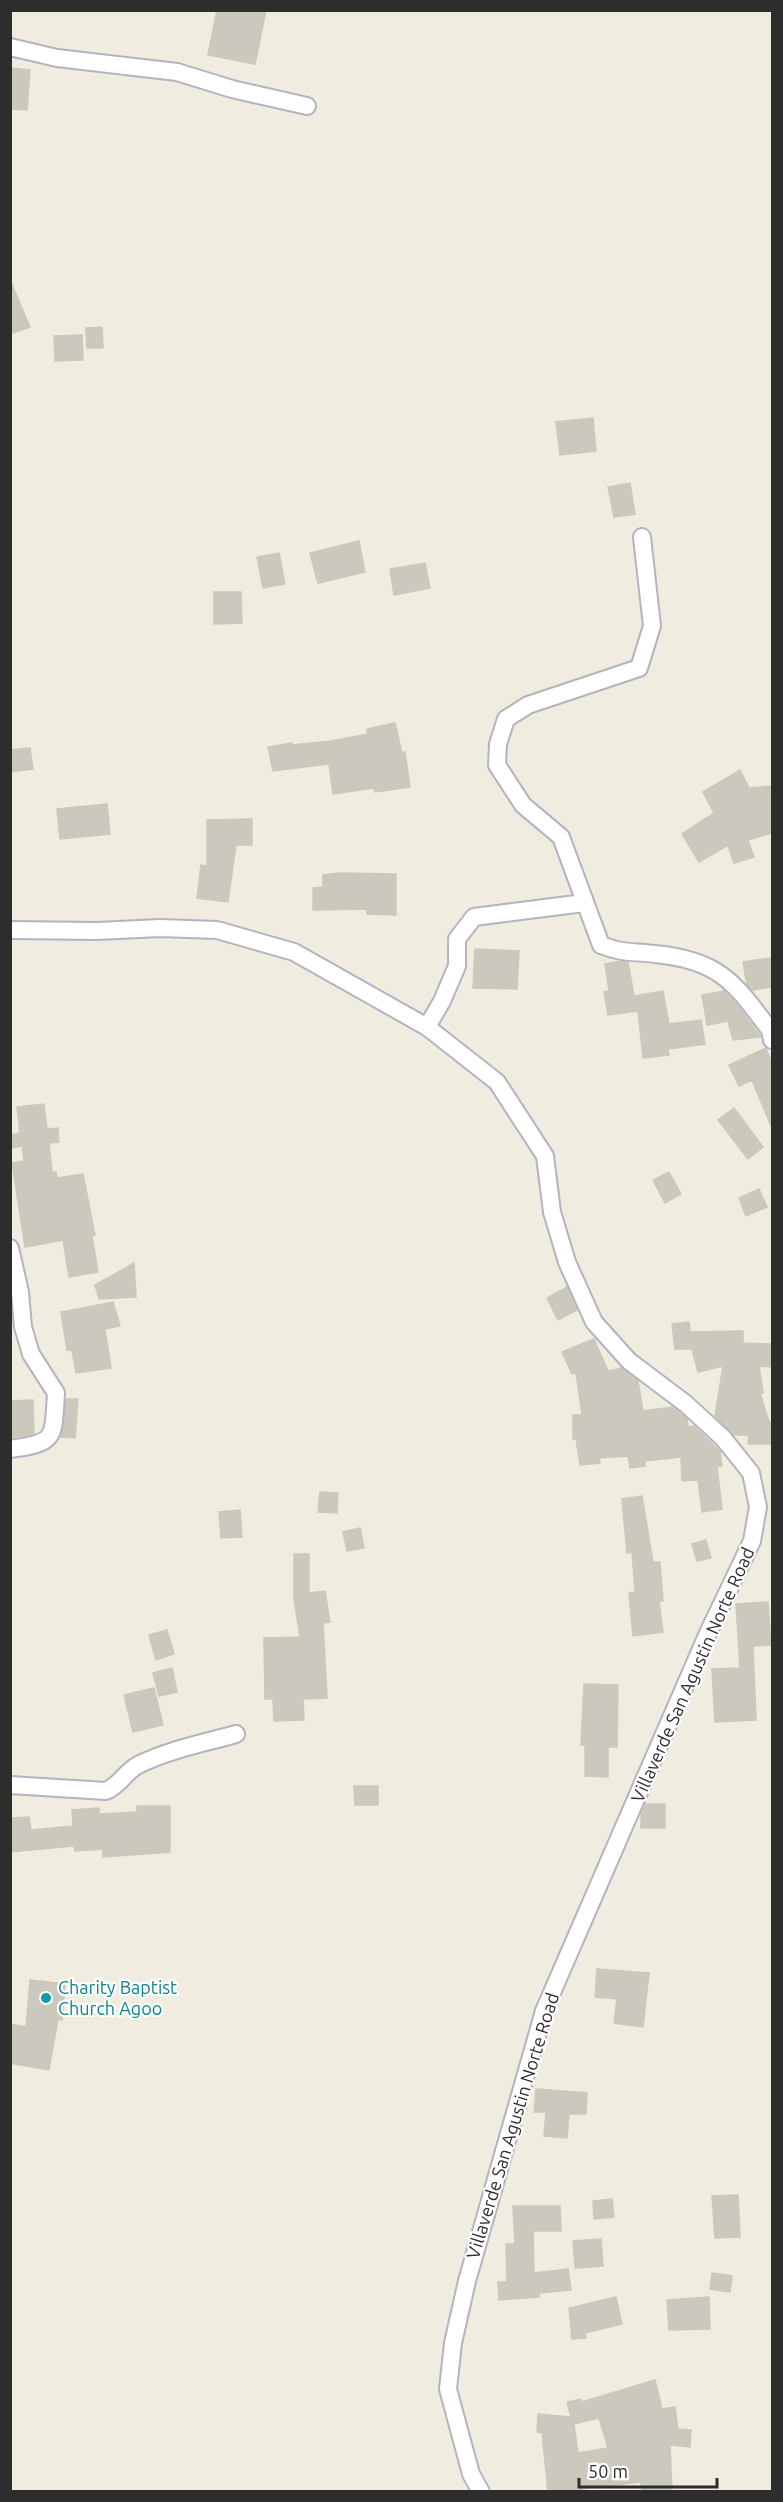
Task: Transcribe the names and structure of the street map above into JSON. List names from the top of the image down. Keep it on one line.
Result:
{"streets":{"street":["Villaverde San Agustin Norte Road"]},"places":["Charity Baptist Church Agoo"],"scale_bar":"50 m"}
